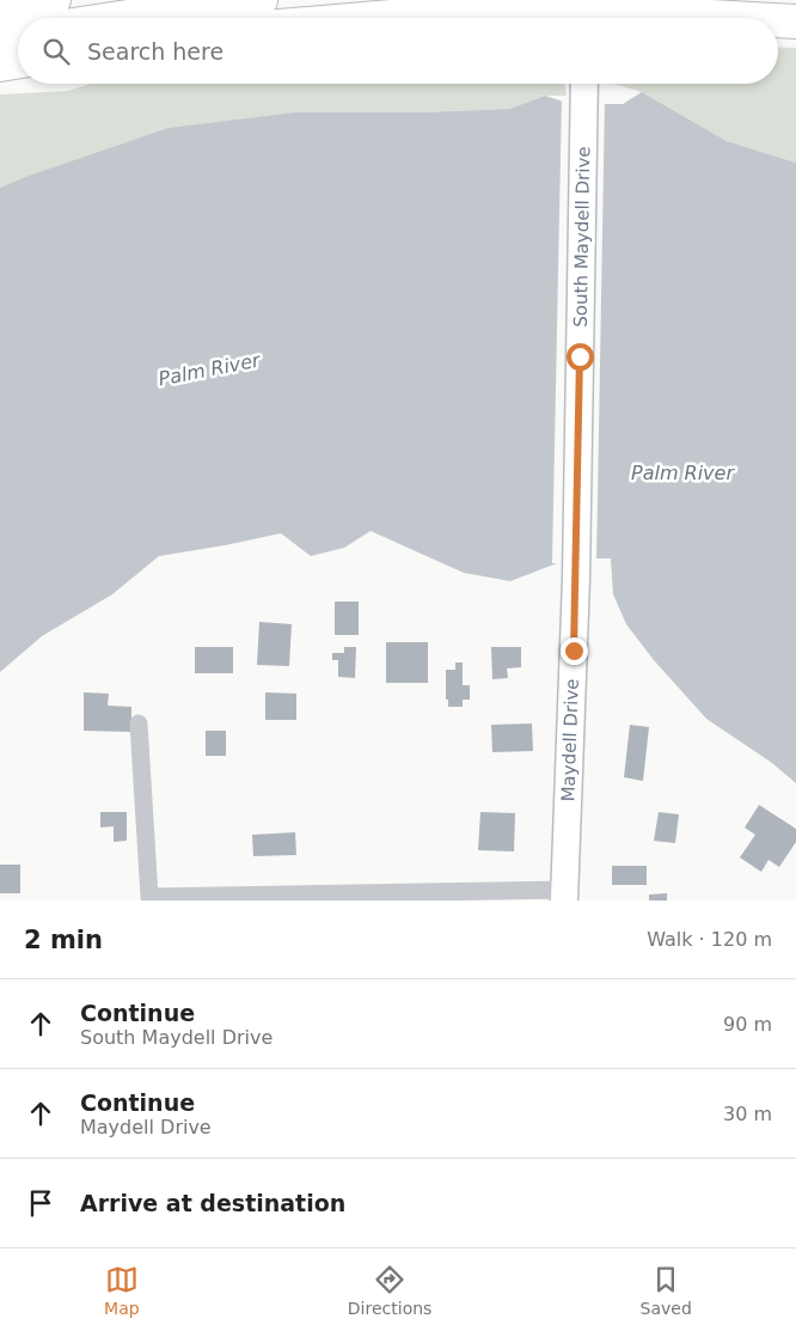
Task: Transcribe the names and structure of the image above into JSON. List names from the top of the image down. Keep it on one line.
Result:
{"streets":{"street":["South Maydell Drive","Maydell Drive"]},"crossings":[["South Maydell Drive","Maydell Drive"]],"water":["Palm River"],"page":{"search":"Search here","heading":["2 min","Walk · 120 m"],"list":[["Continue","South Maydell Drive","90 m"],["Continue","Maydell Drive","30 m"],"Arrive at destination"],"nav":["Map","Directions","Saved"]}}
